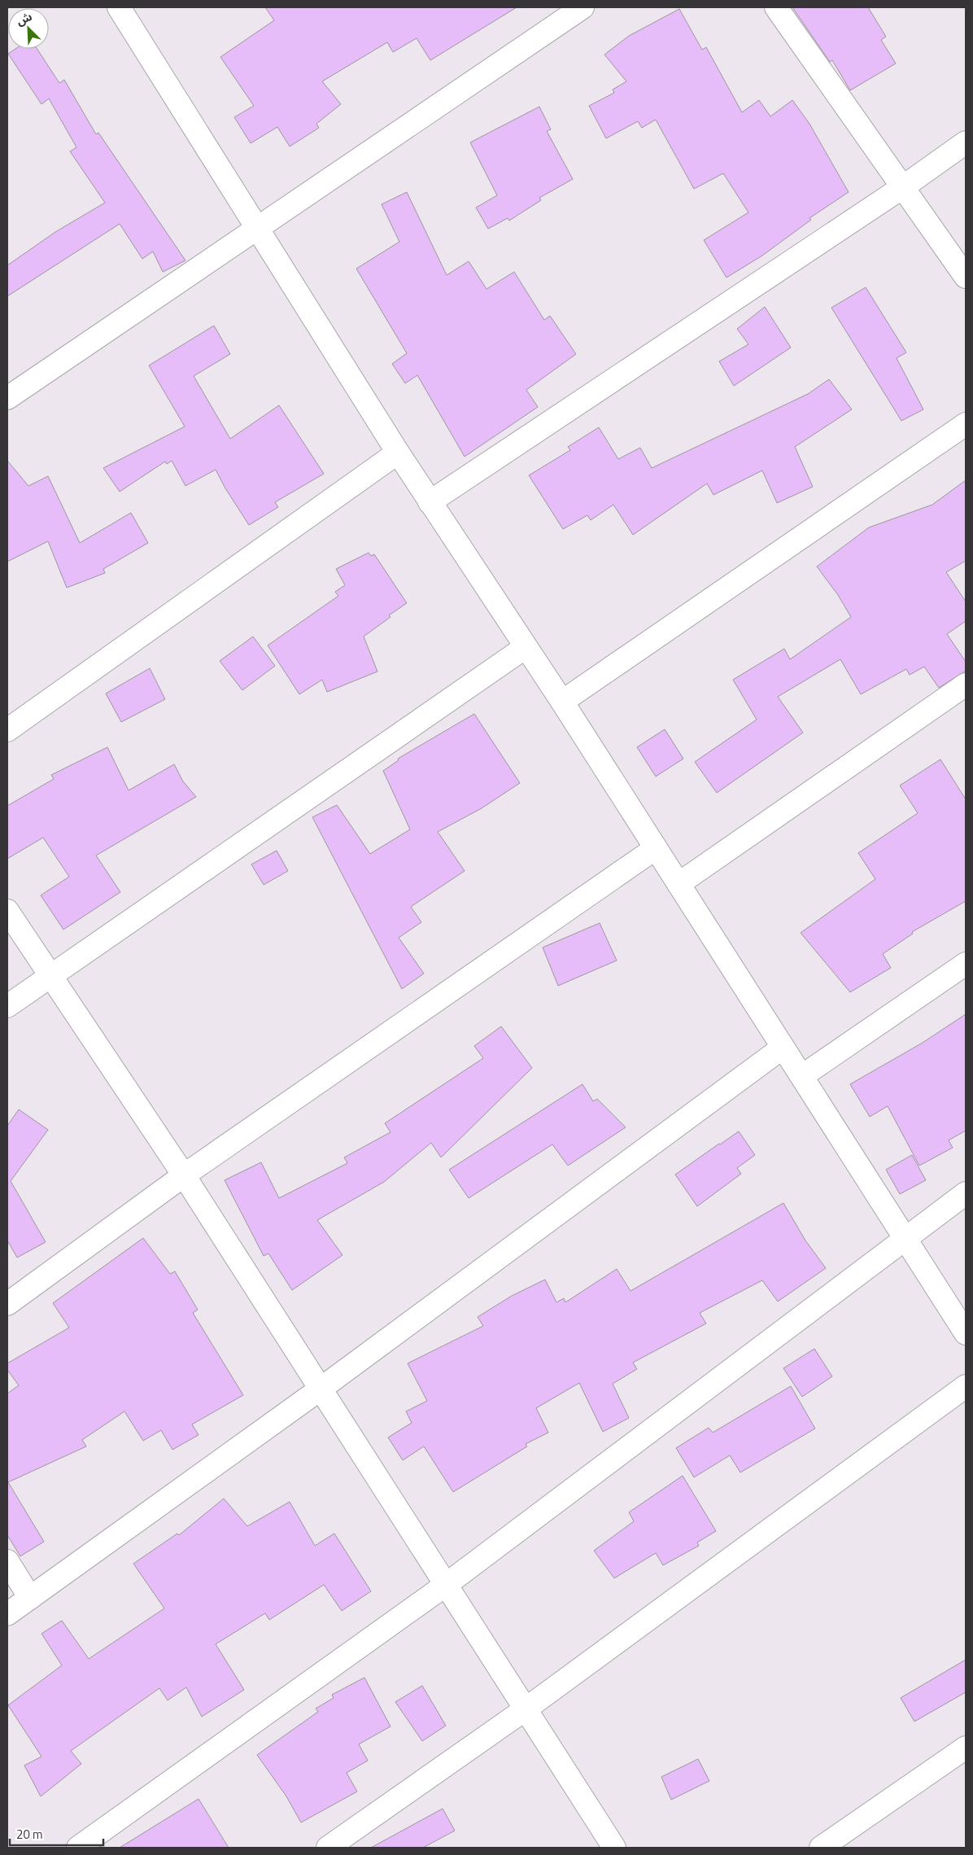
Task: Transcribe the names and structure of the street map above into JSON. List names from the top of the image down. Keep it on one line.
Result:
{"scale_bar":"20 m","north":"top left"}
